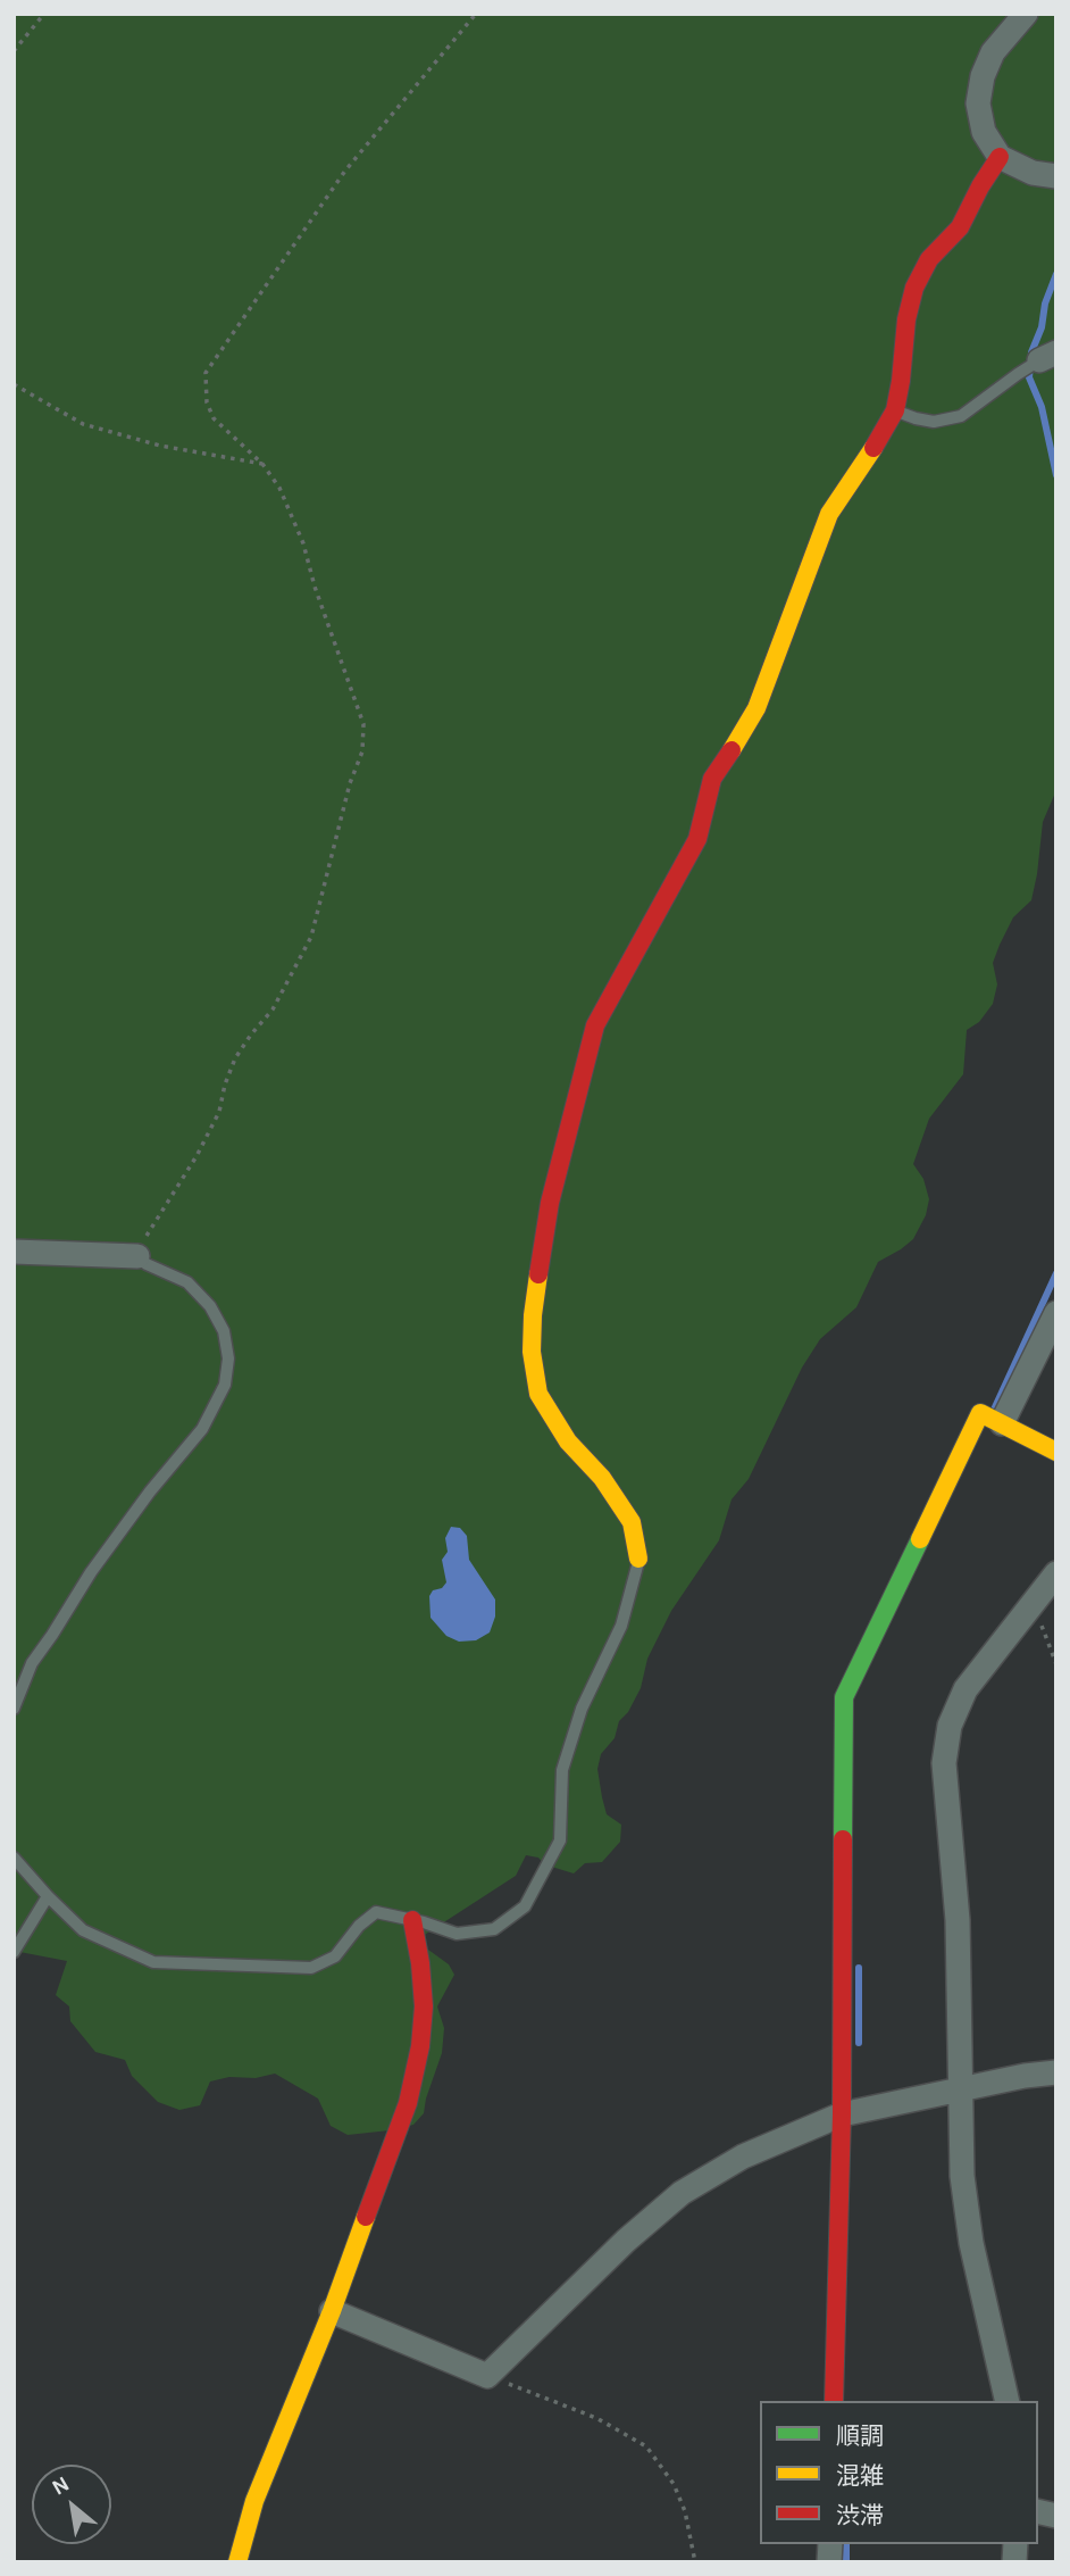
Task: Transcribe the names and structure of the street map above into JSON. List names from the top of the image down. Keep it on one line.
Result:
{"legend":["順調","混雑","渋滞"],"north":"top left"}
